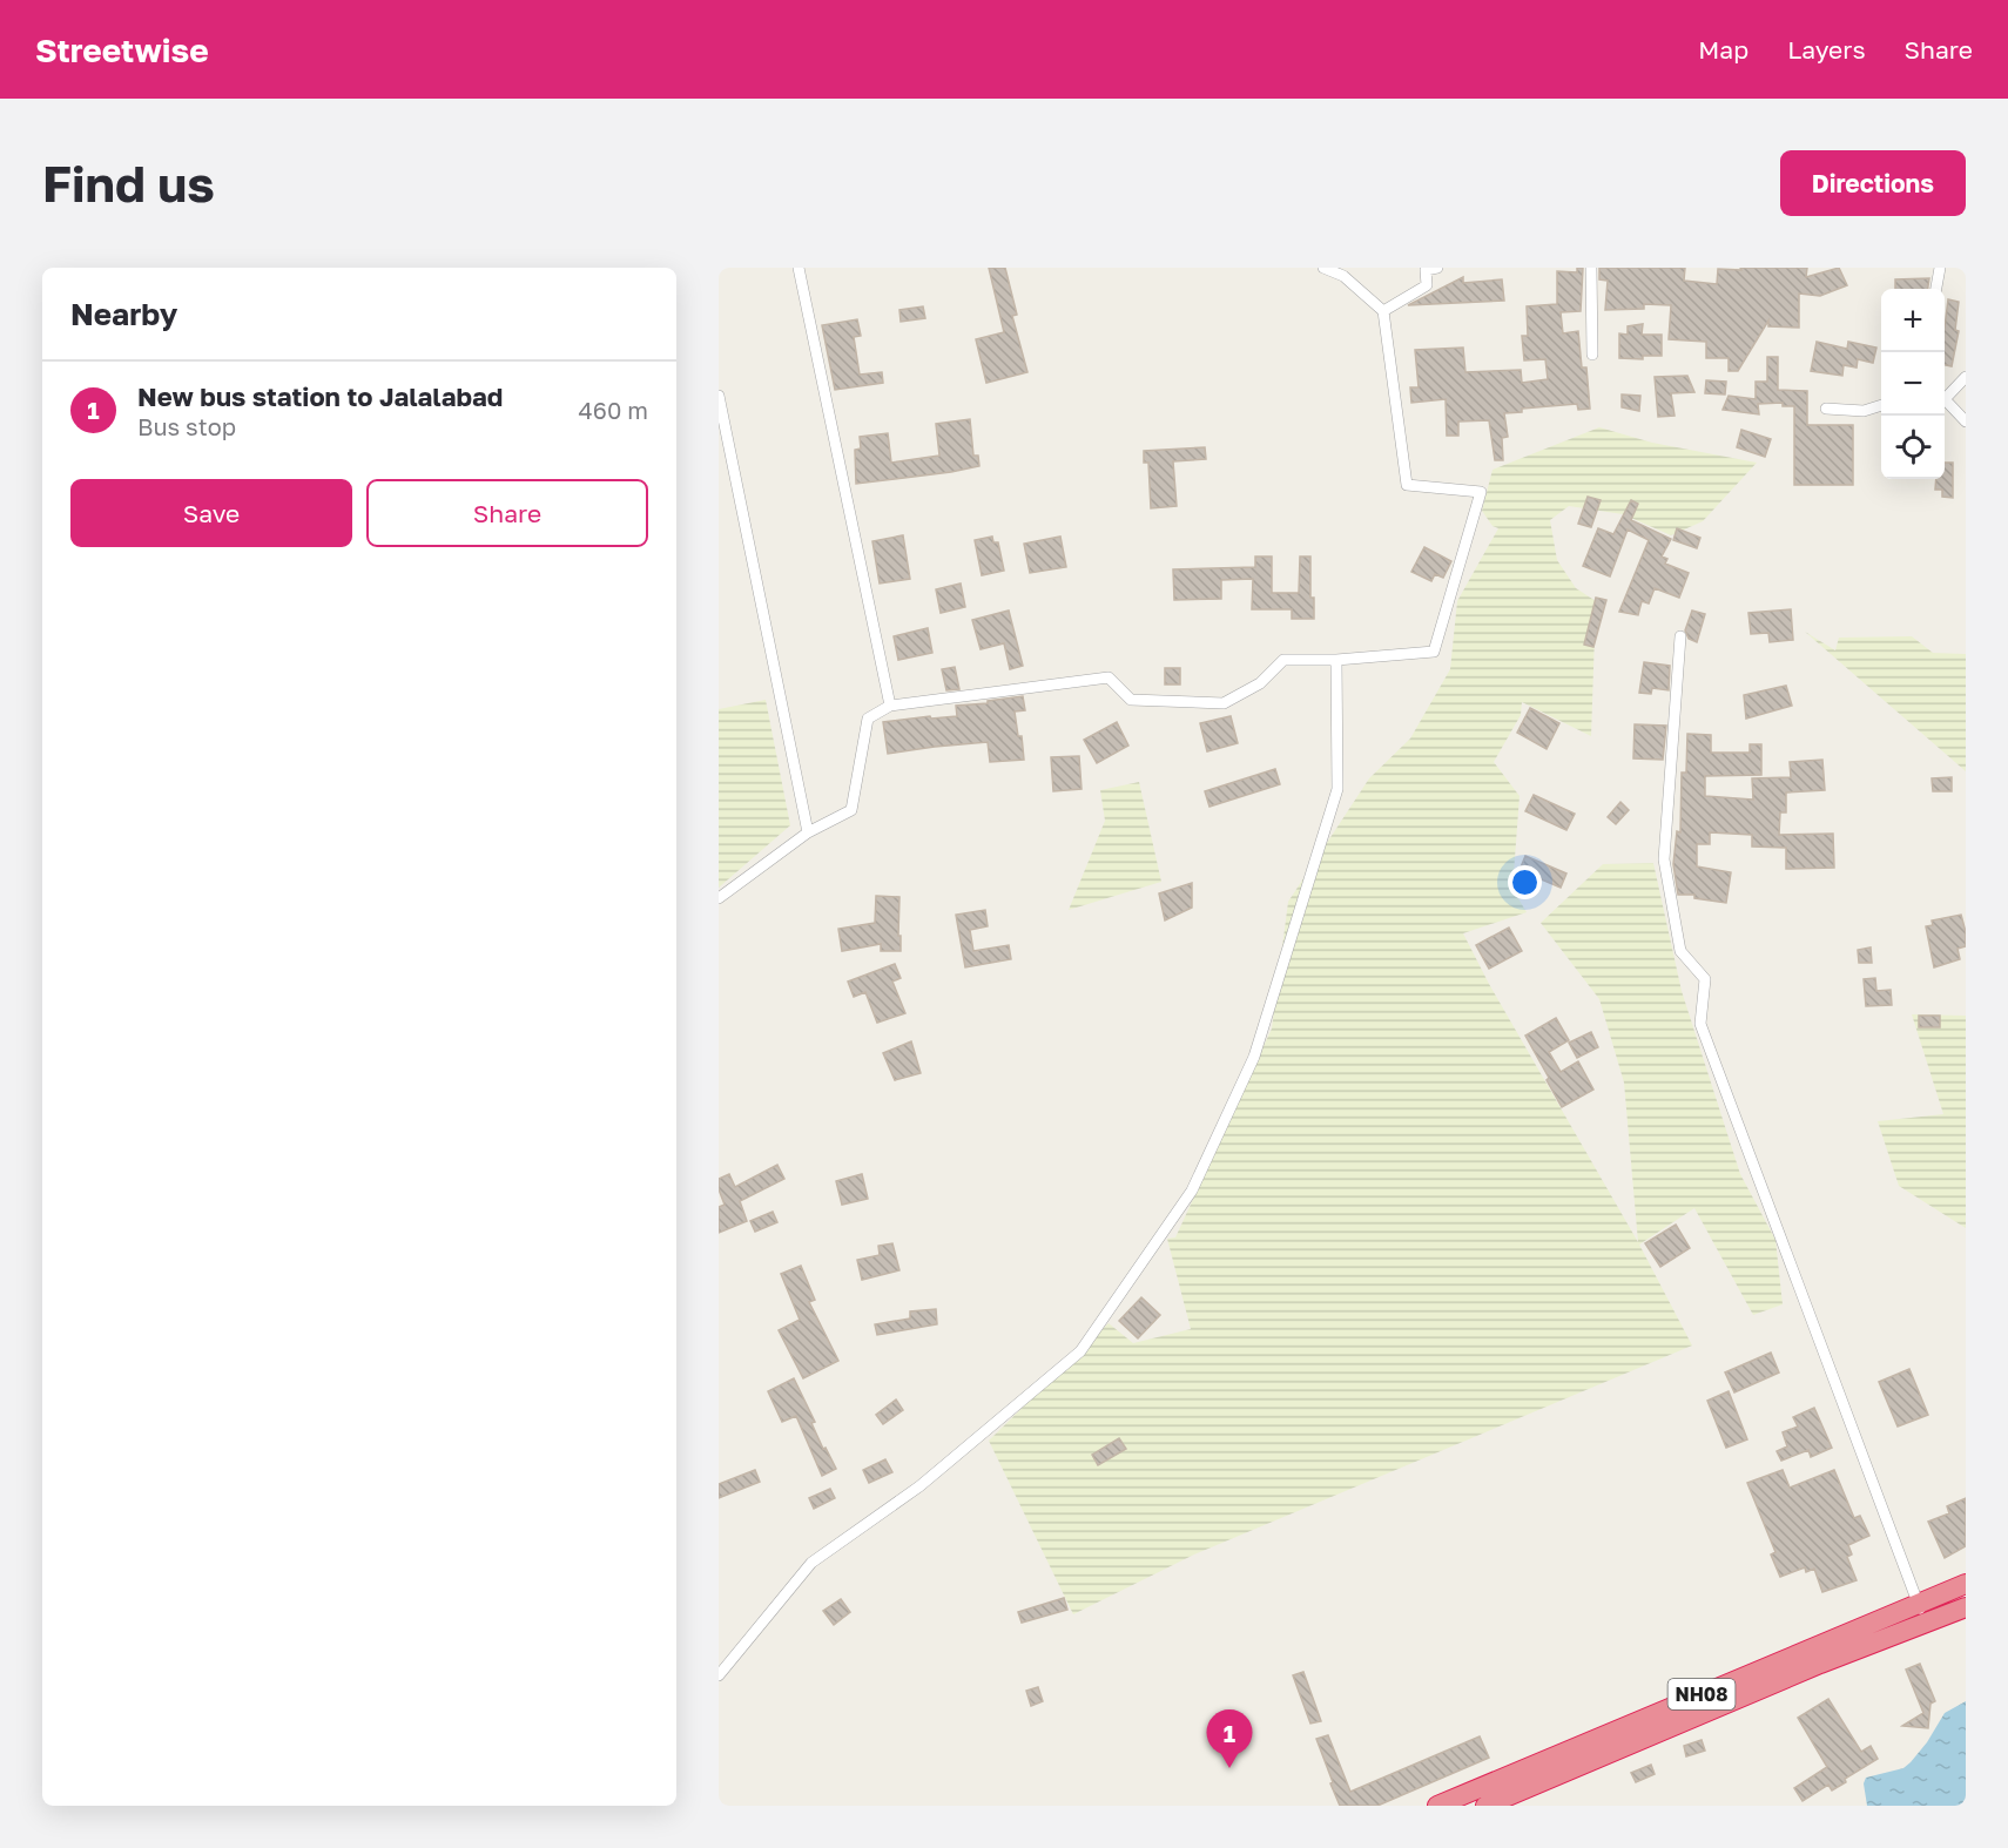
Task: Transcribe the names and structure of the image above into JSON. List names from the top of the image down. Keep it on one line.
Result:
{"streets":{"highway":["NH08"]},"page":{"header":"Streetwise","nav":["Map","Layers","Share"],"buttons":["Directions",["Save","Share"]],"title":"Find us","heading":"Nearby","map_buttons":["+","−"],"list":[{"mark":"1","name":"New bus station to Jalalabad","note":"Bus stop","value":"460 m"}],"pins":"1"}}
